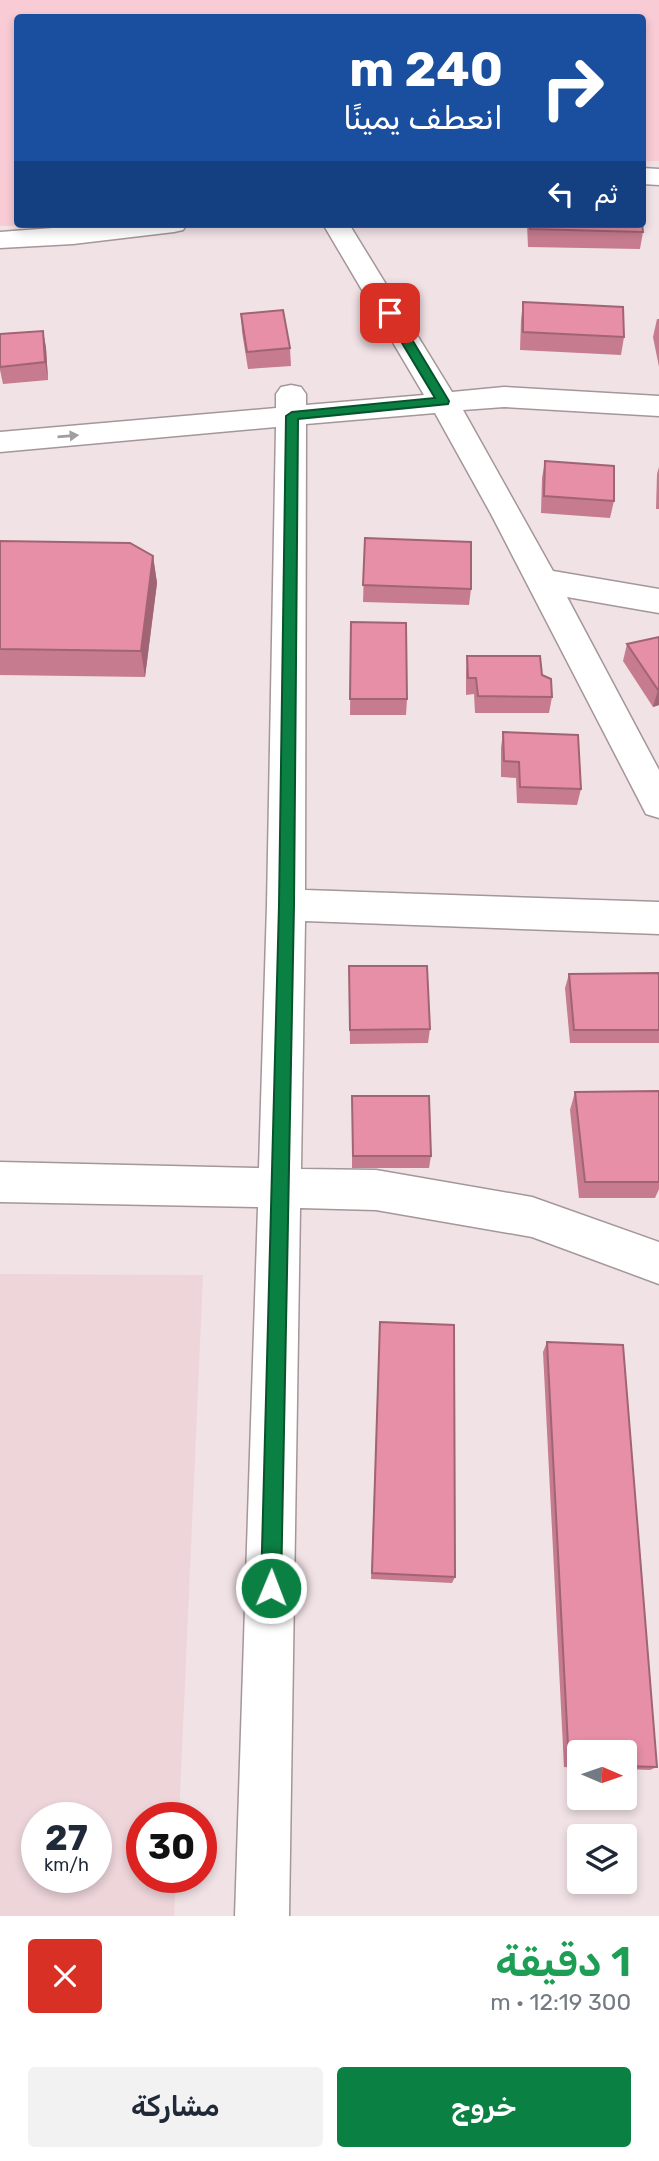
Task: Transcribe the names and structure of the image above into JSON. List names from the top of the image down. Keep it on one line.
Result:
{"north":"right","page":{"turn":["240 m","انعطف يمينًا"],"then":"ثم","speed":"27 km/h","limit":"30","heading":["1 دقيقة","300 m · 12:19"],"buttons":["خروج","مشاركة"]}}
